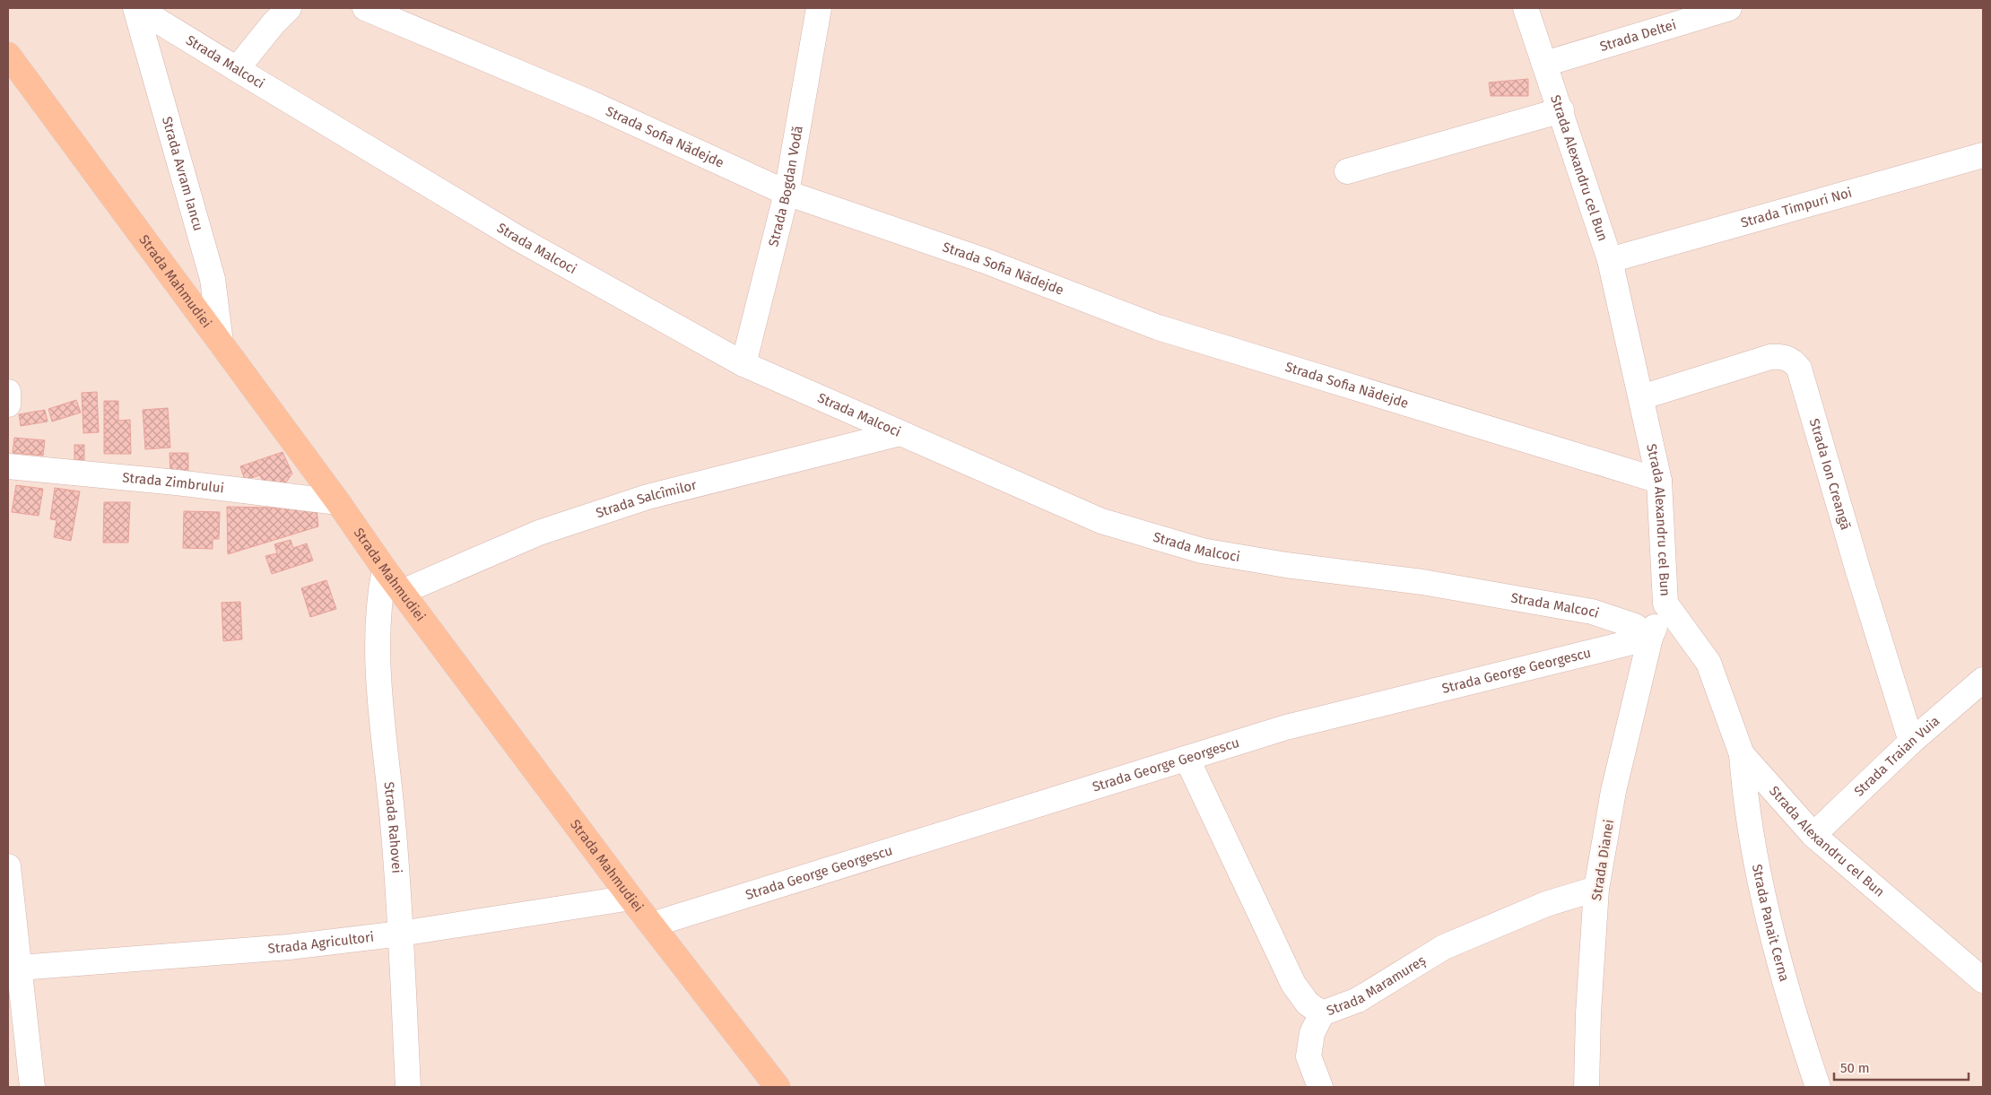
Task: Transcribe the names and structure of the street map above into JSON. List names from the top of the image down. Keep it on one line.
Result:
{"streets":{"main road":["Strada Mahmudiei"],"street":["Strada Deltei","Strada Malcoci","Strada Sofia Nădejde","Strada Alexandru cel Bun","Strada Avram Iancu","Strada Bogdan Vodă","Strada Timpuri Noi","Strada Ion Creangă","Strada Zimbrului","Strada Salcîmilor","Strada George Georgescu","Strada Traian Vuia","Strada Rahovei","Strada Dianei","Strada Panait Cerna","Strada Agricultori","Strada Maramureș"]},"crossings":[["Strada Deltei","Strada Alexandru cel Bun"],["Strada Malcoci","Strada Avram Iancu"],["Strada Malcoci","Strada Bogdan Vodă"],["Strada Malcoci","Strada Salcîmilor"],["Strada Malcoci","Strada George Georgescu"],["Strada Malcoci","Strada Dianei"],["Strada Sofia Nădejde","Strada Alexandru cel Bun"],["Strada Sofia Nădejde","Strada Bogdan Vodă"],["Strada Alexandru cel Bun","Strada Timpuri Noi"],["Strada Alexandru cel Bun","Strada Ion Creangă"],["Strada Alexandru cel Bun","Strada Traian Vuia"],["Strada Alexandru cel Bun","Strada Panait Cerna"],["Strada Avram Iancu","Strada Mahmudiei"],["Strada Mahmudiei","Strada Zimbrului"],["Strada Mahmudiei","Strada Salcîmilor"],["Strada Mahmudiei","Strada George Georgescu"],["Strada Mahmudiei","Strada Rahovei"],["Strada Mahmudiei","Strada Agricultori"],["Strada Ion Creangă","Strada Traian Vuia"],["Strada George Georgescu","Strada Dianei"],["Strada George Georgescu","Strada Maramureș"],["Strada Rahovei","Strada Agricultori"],["Strada Dianei","Strada Maramureș"]],"scale_bar":"50 m"}
